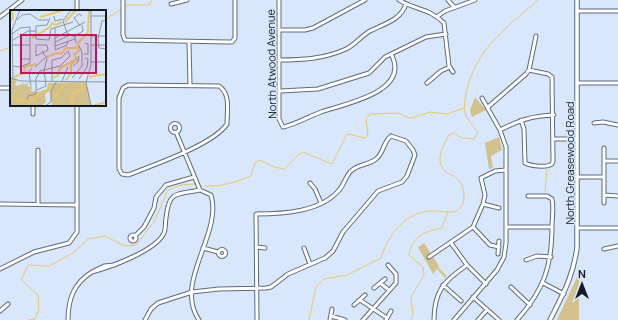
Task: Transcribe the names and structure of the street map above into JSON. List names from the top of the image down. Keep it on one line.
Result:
{"streets":{"street":["North Atwood Avenue","North Greasewood Road"]},"north":"top"}
